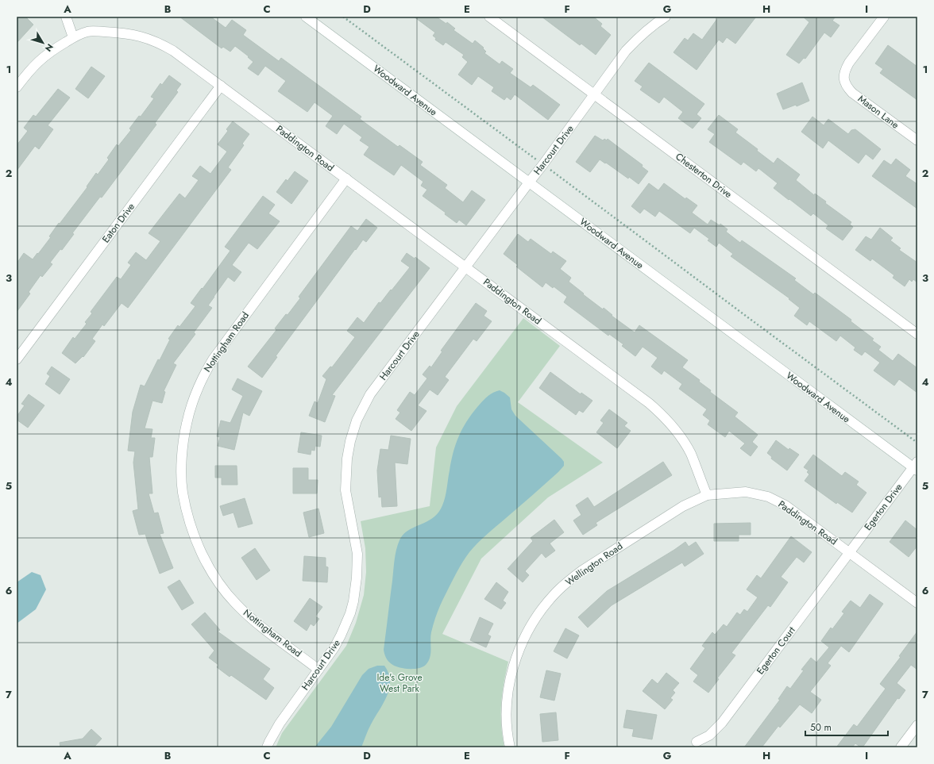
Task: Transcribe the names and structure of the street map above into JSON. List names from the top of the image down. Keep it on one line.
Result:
{"streets":{"street":["Woodward Avenue","Mason Lane","Paddington Road","Harcourt Drive","Chesterton Drive","Eaton Drive","Nottingham Road","Egerton Drive","Wellington Road","Egerton Court"]},"crossings":[["Woodward Avenue","Harcourt Drive"],["Woodward Avenue","Egerton Drive"],["Paddington Road","Harcourt Drive"],["Paddington Road","Eaton Drive"],["Paddington Road","Nottingham Road"],["Paddington Road","Egerton Drive"],["Paddington Road","Wellington Road"],["Paddington Road","Egerton Court"],["Harcourt Drive","Chesterton Drive"],["Harcourt Drive","Nottingham Road"],["Egerton Drive","Egerton Court"]],"parks":["Ide's Grove West Park"],"scale_bar":"50 m","north":"bottom right","grid":{"columns":["A","B","C","D","E","F","G","H","I"],"rows":["1","2","3","4","5","6","7"]}}
